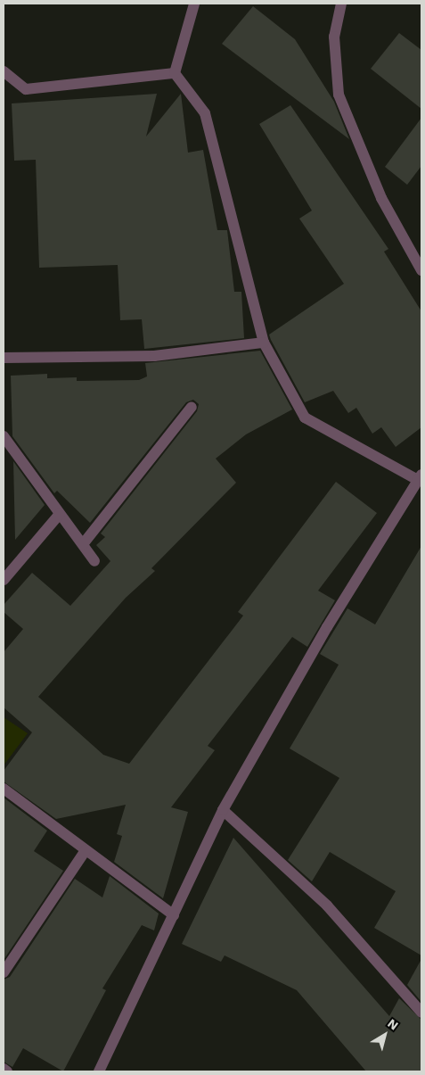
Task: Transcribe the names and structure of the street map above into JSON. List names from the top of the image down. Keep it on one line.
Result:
{"north":"top right"}
